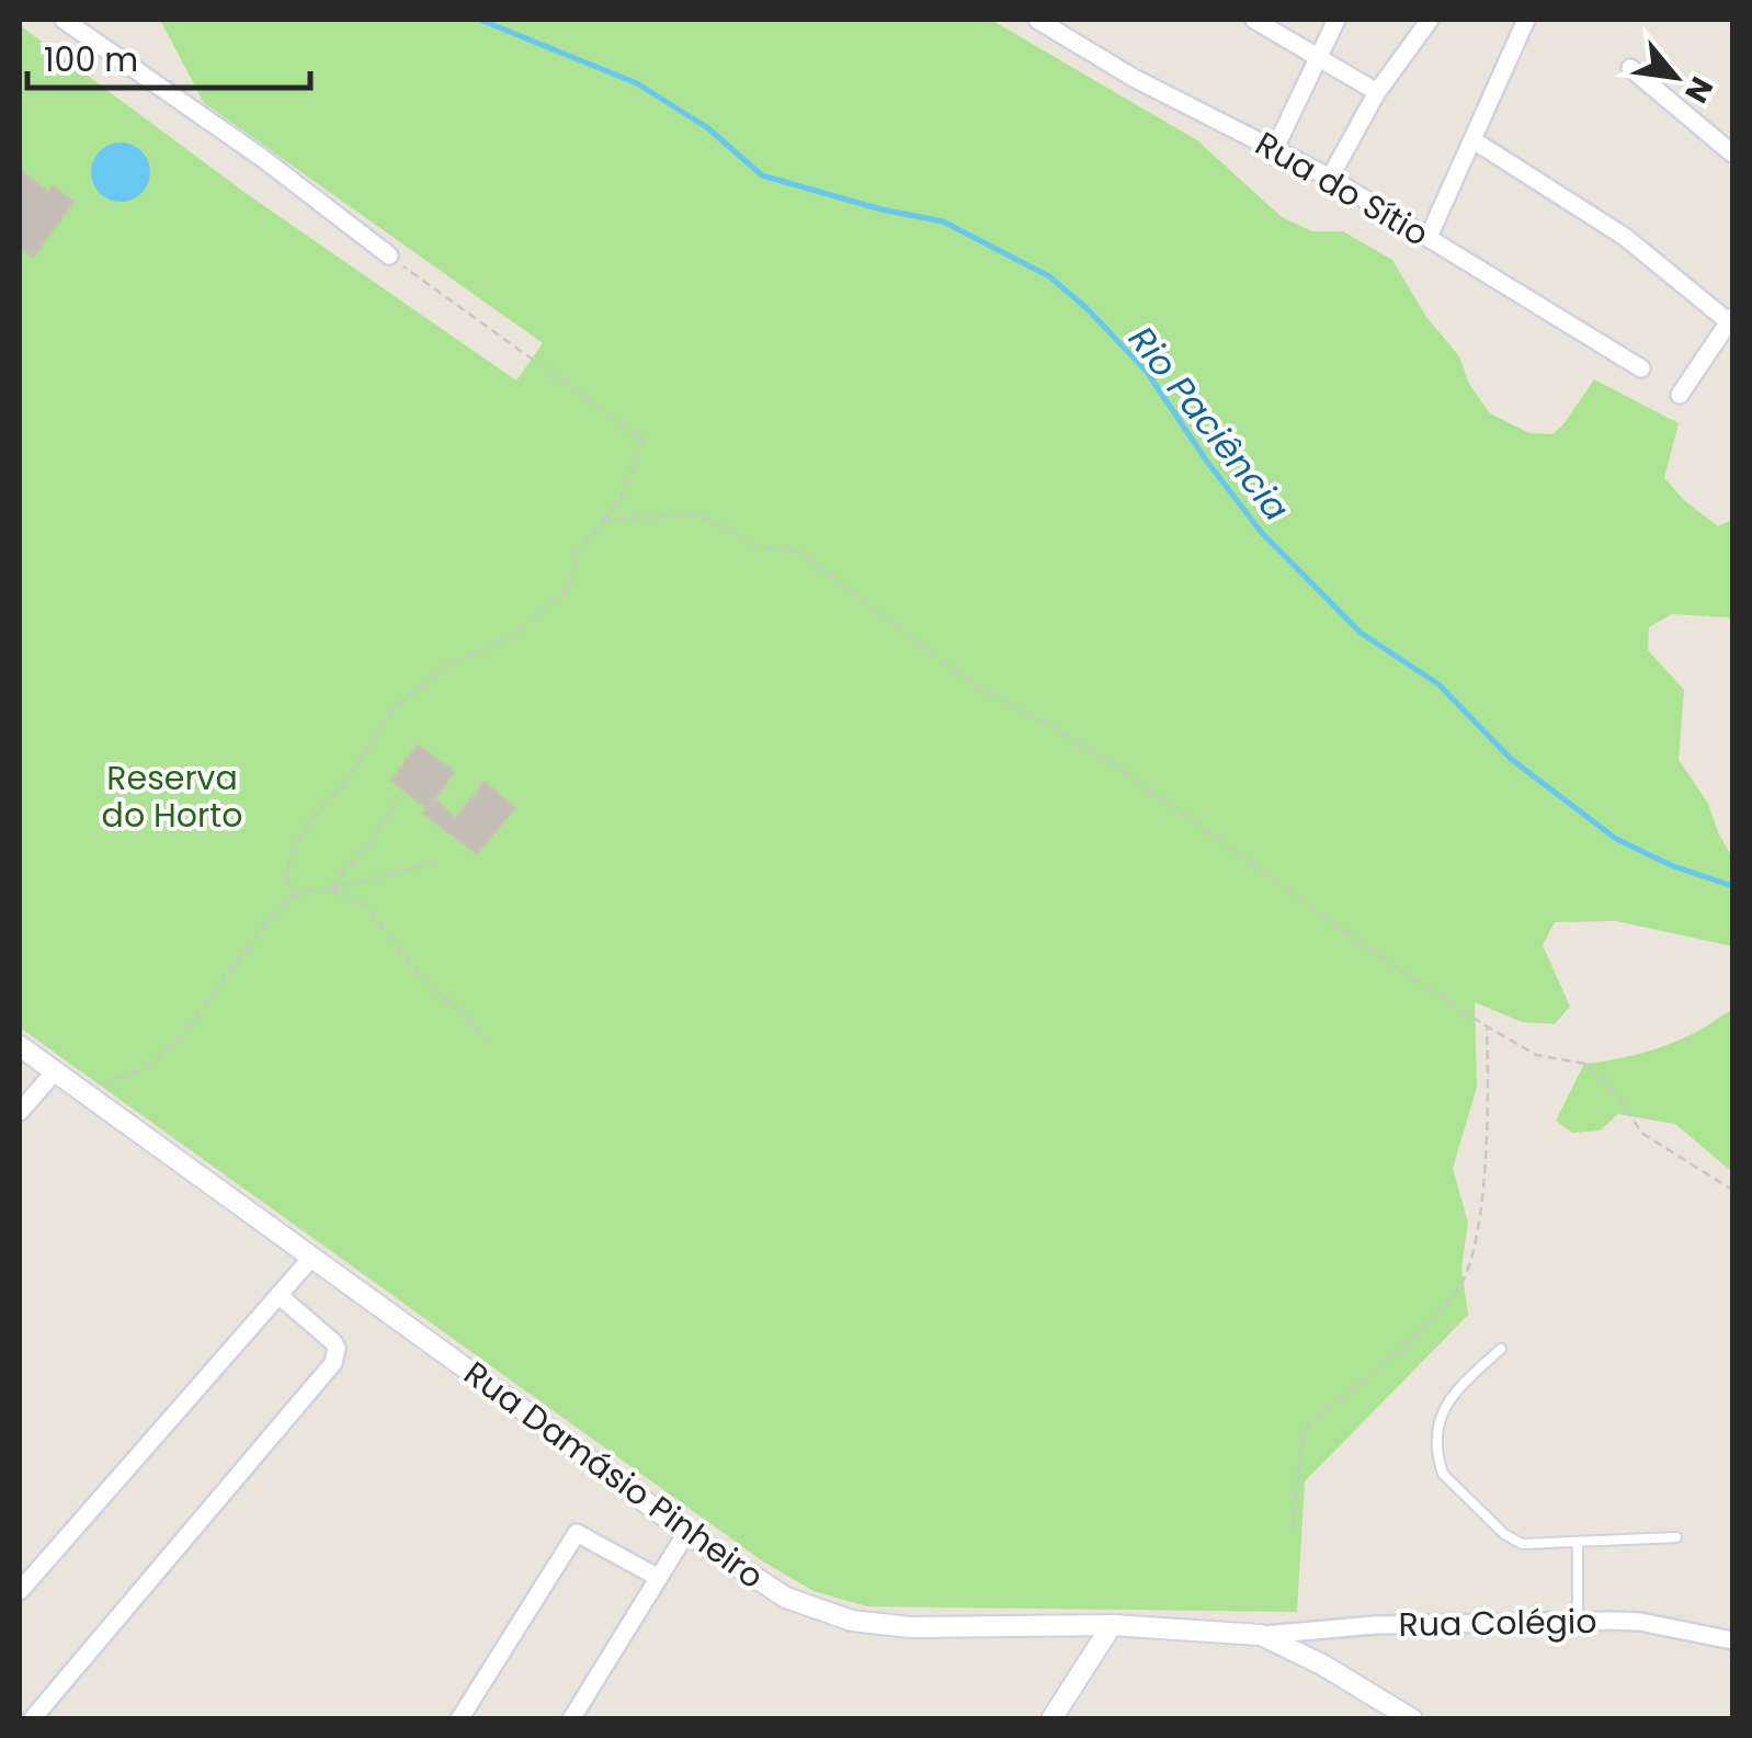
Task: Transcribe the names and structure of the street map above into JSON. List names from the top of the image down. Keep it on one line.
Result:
{"streets":{"street":["Rua do Sítio","Rua Damásio Pinheiro","Rua Colégio"]},"crossings":[["Rua Damásio Pinheiro","Rua Colégio"]],"water":["Rio Paciência"],"parks":["Reserva do Horto"],"scale_bar":"100 m","north":"bottom right"}
